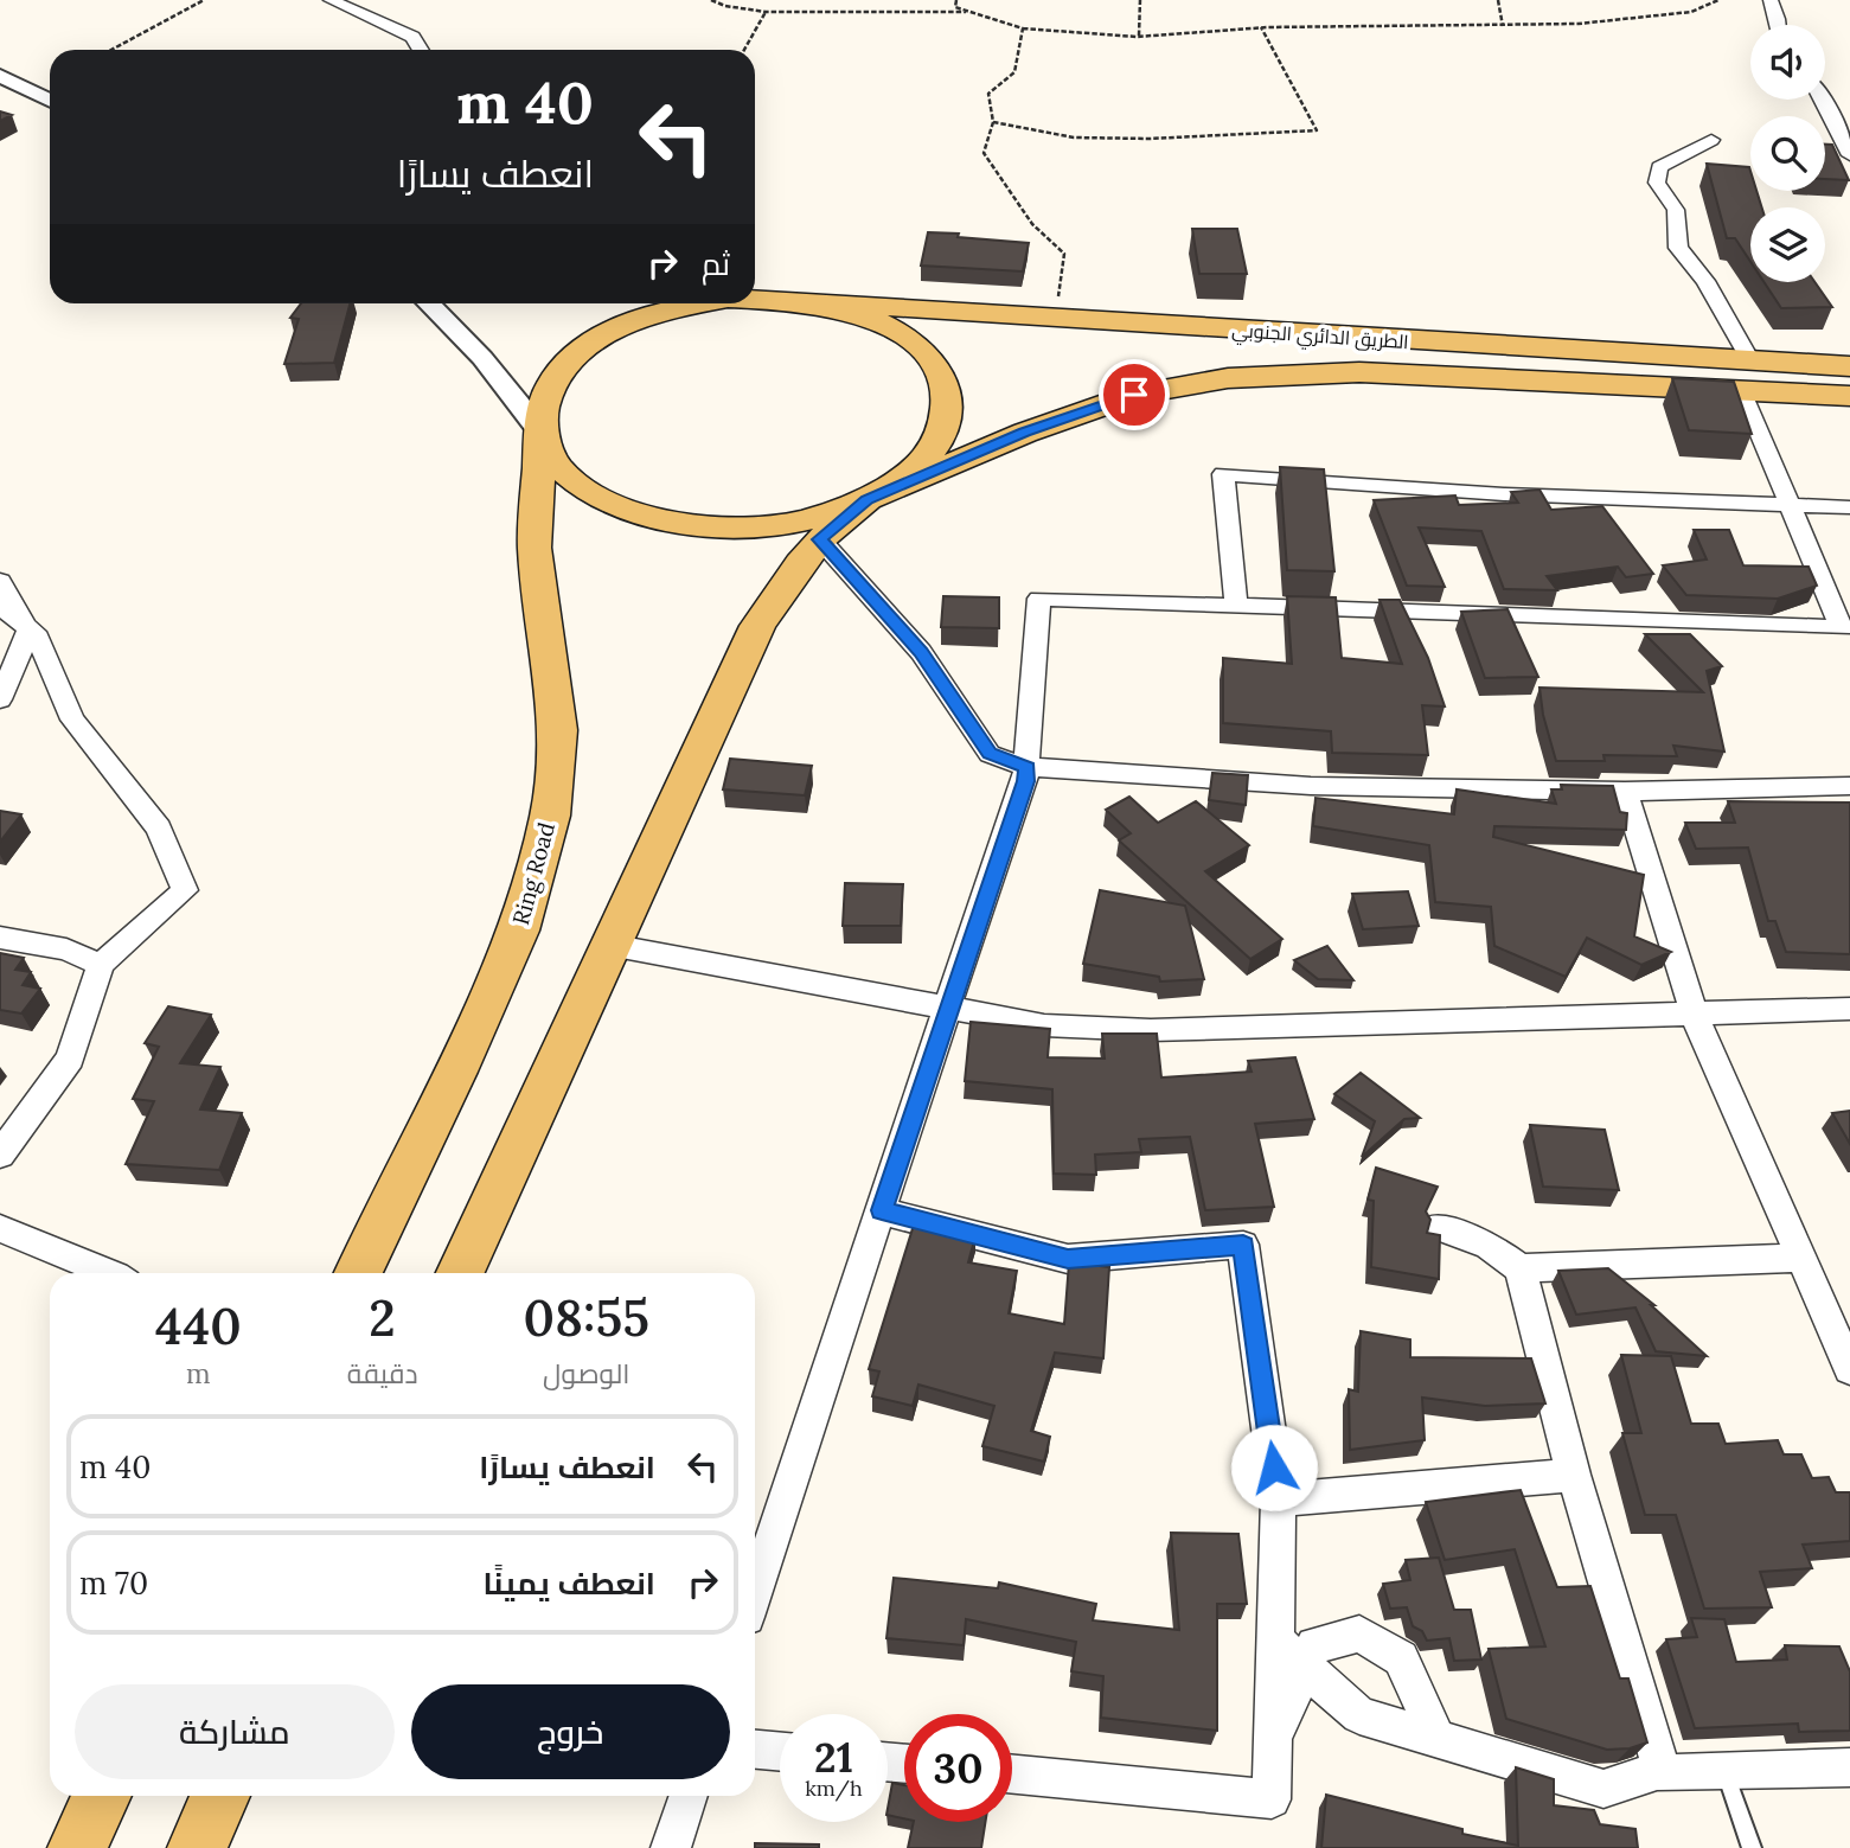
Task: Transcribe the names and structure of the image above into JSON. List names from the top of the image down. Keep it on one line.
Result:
{"streets":{"main road":["الطريق الدائري الجنوبي","Ring Road"]},"crossings":[["الطريق الدائري الجنوبي","Ring Road"]],"page":{"turn":["40 m","انعطف يسارًا"],"then":"ثم","eta":["08:55","الوصول","2","دقيقة","440","m"],"list":[{"name":"انعطف يسارًا","value":"40 m"},{"name":"انعطف يمينًا","value":"70 m"}],"buttons":["خروج","مشاركة"],"speed":"21 km/h","limit":"30"}}
